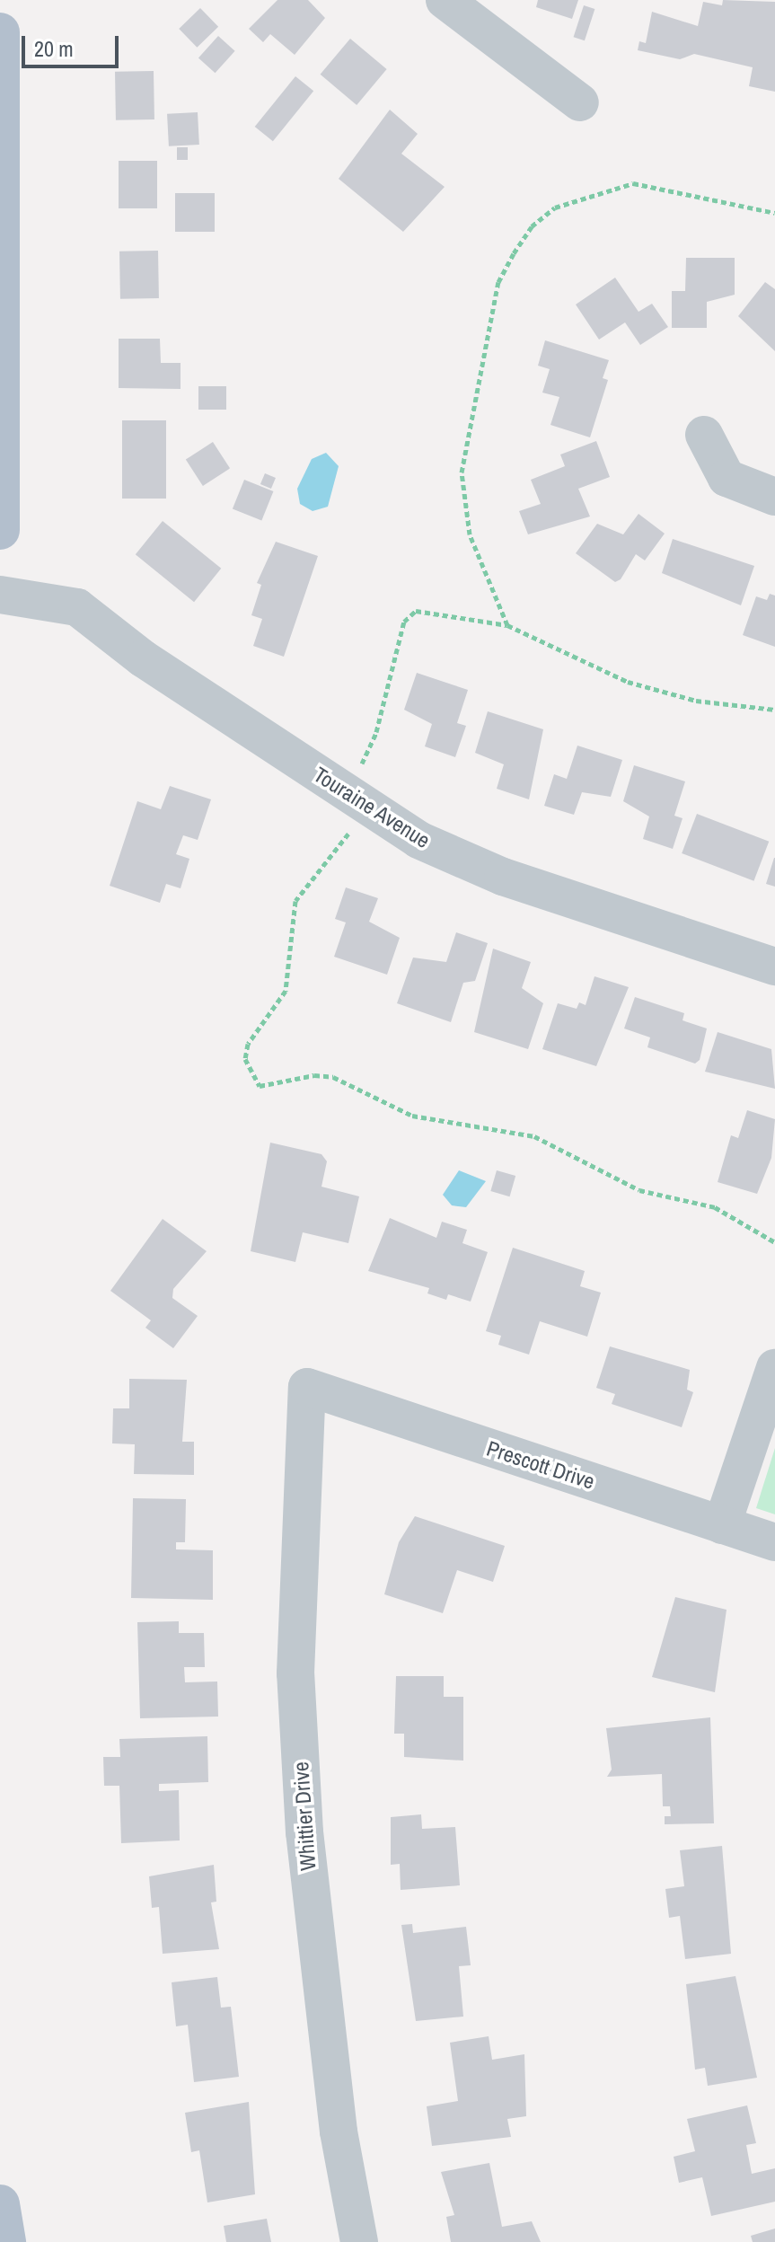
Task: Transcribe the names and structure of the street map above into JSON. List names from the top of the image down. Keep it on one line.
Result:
{"streets":{"street":["Touraine Avenue","Prescott Drive","Whittier Drive"]},"crossings":[["Prescott Drive","Whittier Drive"]],"scale_bar":"20 m"}
